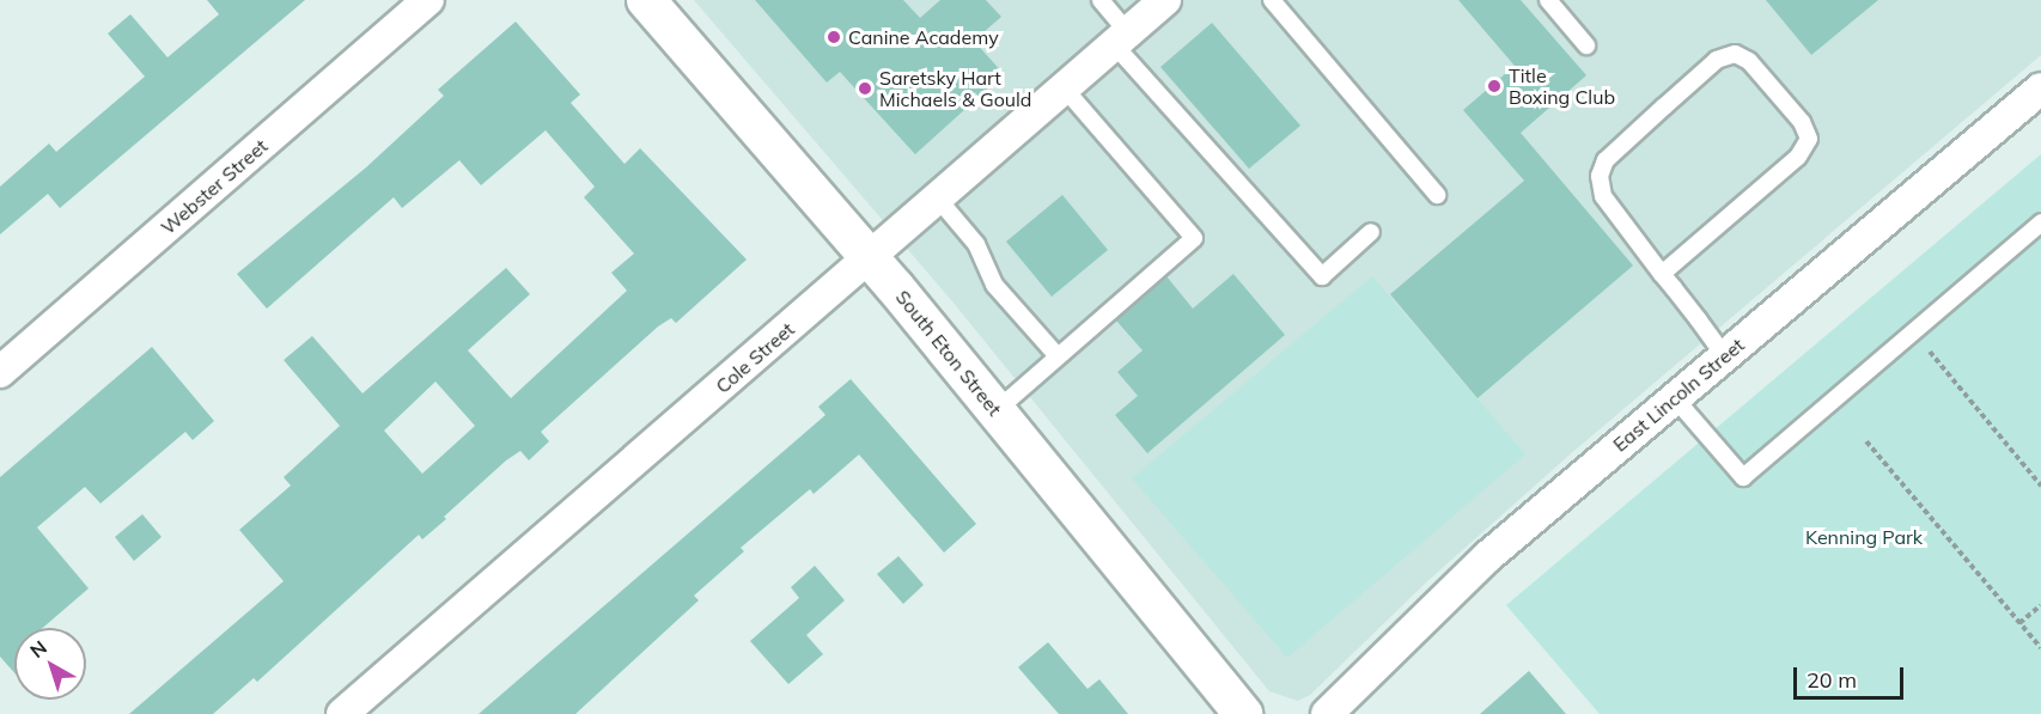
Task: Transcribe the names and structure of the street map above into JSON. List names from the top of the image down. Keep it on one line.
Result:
{"streets":{"street":["Webster Street","South Eton Street","Cole Street","East Lincoln Street"]},"crossings":[["South Eton Street","Cole Street"]],"parks":["Kenning Park"],"places":["Canine Academy","Title Boxing Club","Saretsky Hart Michaels & Gould"],"scale_bar":"20 m","north":"top left"}
